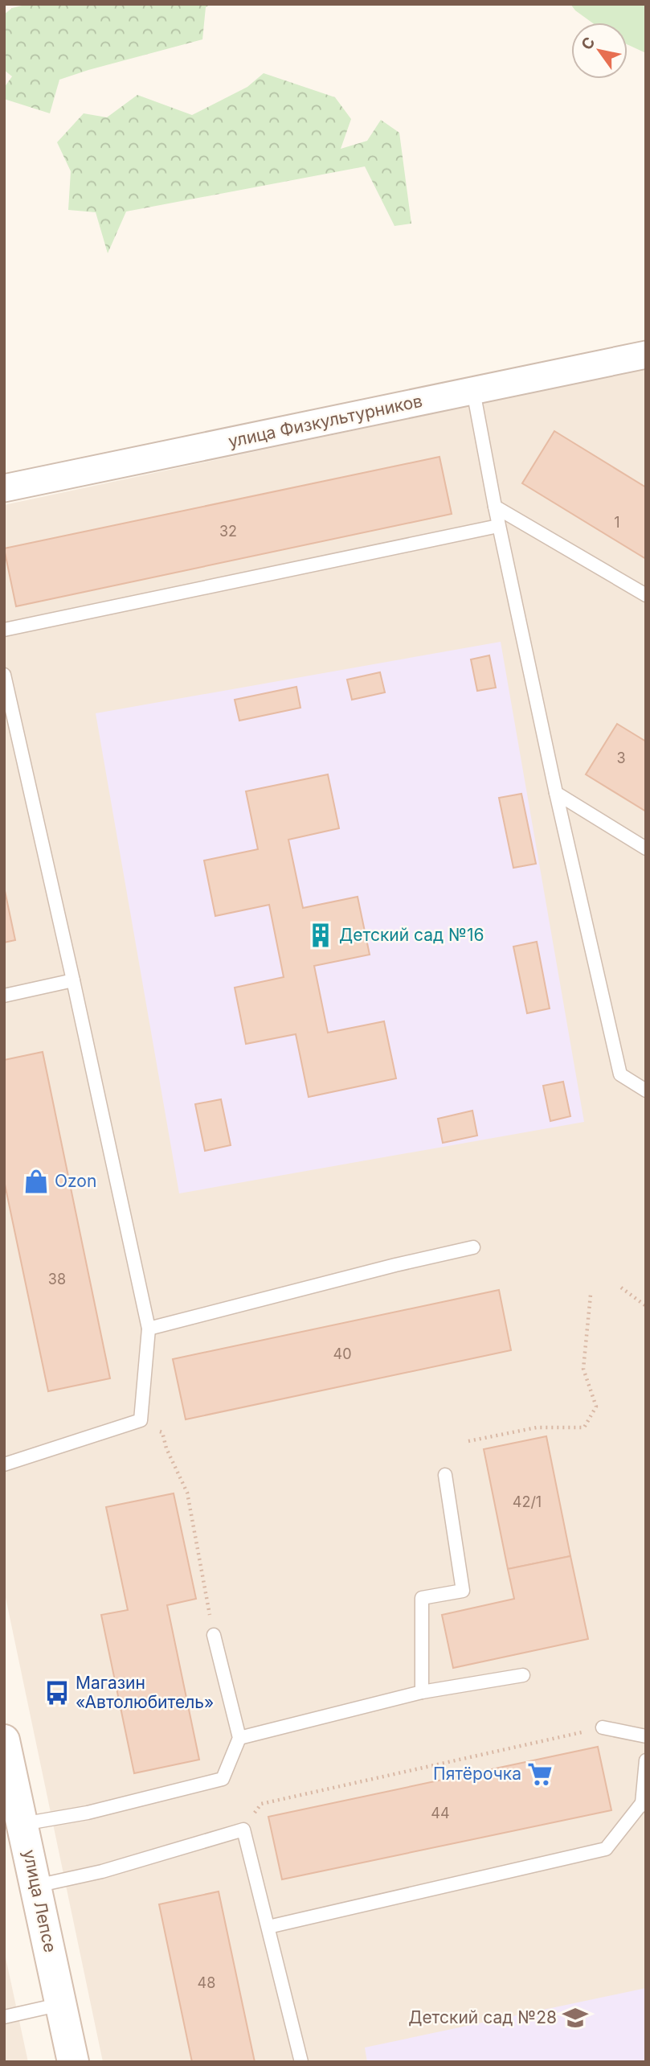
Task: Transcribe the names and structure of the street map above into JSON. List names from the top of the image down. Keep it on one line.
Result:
{"streets":{"main road":["улица Лепсе"],"street":["улица Физкультурников"]},"places":{"building":["Детский сад №16"],"shop":["Ozon"],"bus stop":["Магазин «Автолюбитель»"],"supermarket":["Пятёрочка"],"school or university":["Детский сад №28"]},"house_numbers":["1","32","3","38","40","42/1","44","48"],"north":"top left"}
